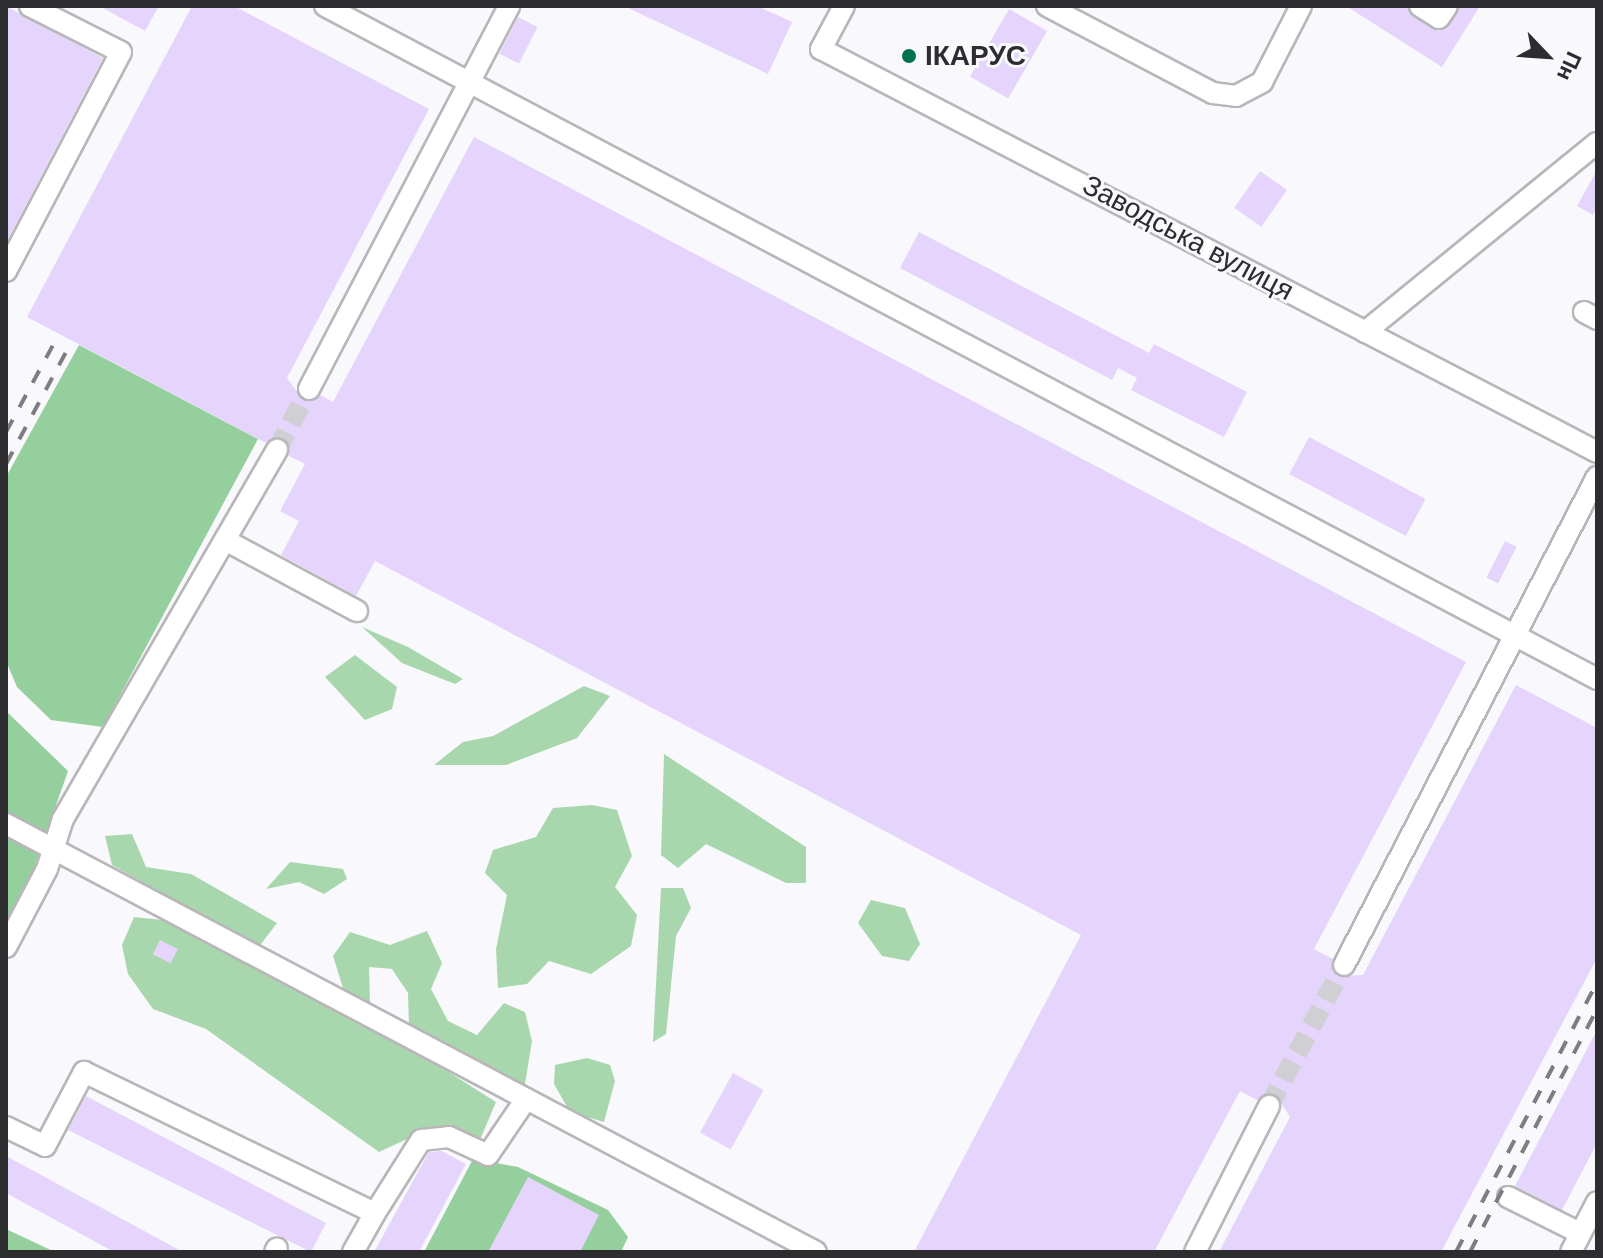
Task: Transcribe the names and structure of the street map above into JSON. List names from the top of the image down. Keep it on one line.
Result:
{"streets":{"street":["Заводська вулиця"]},"places":["ІКАРУС"],"north":"bottom right"}
